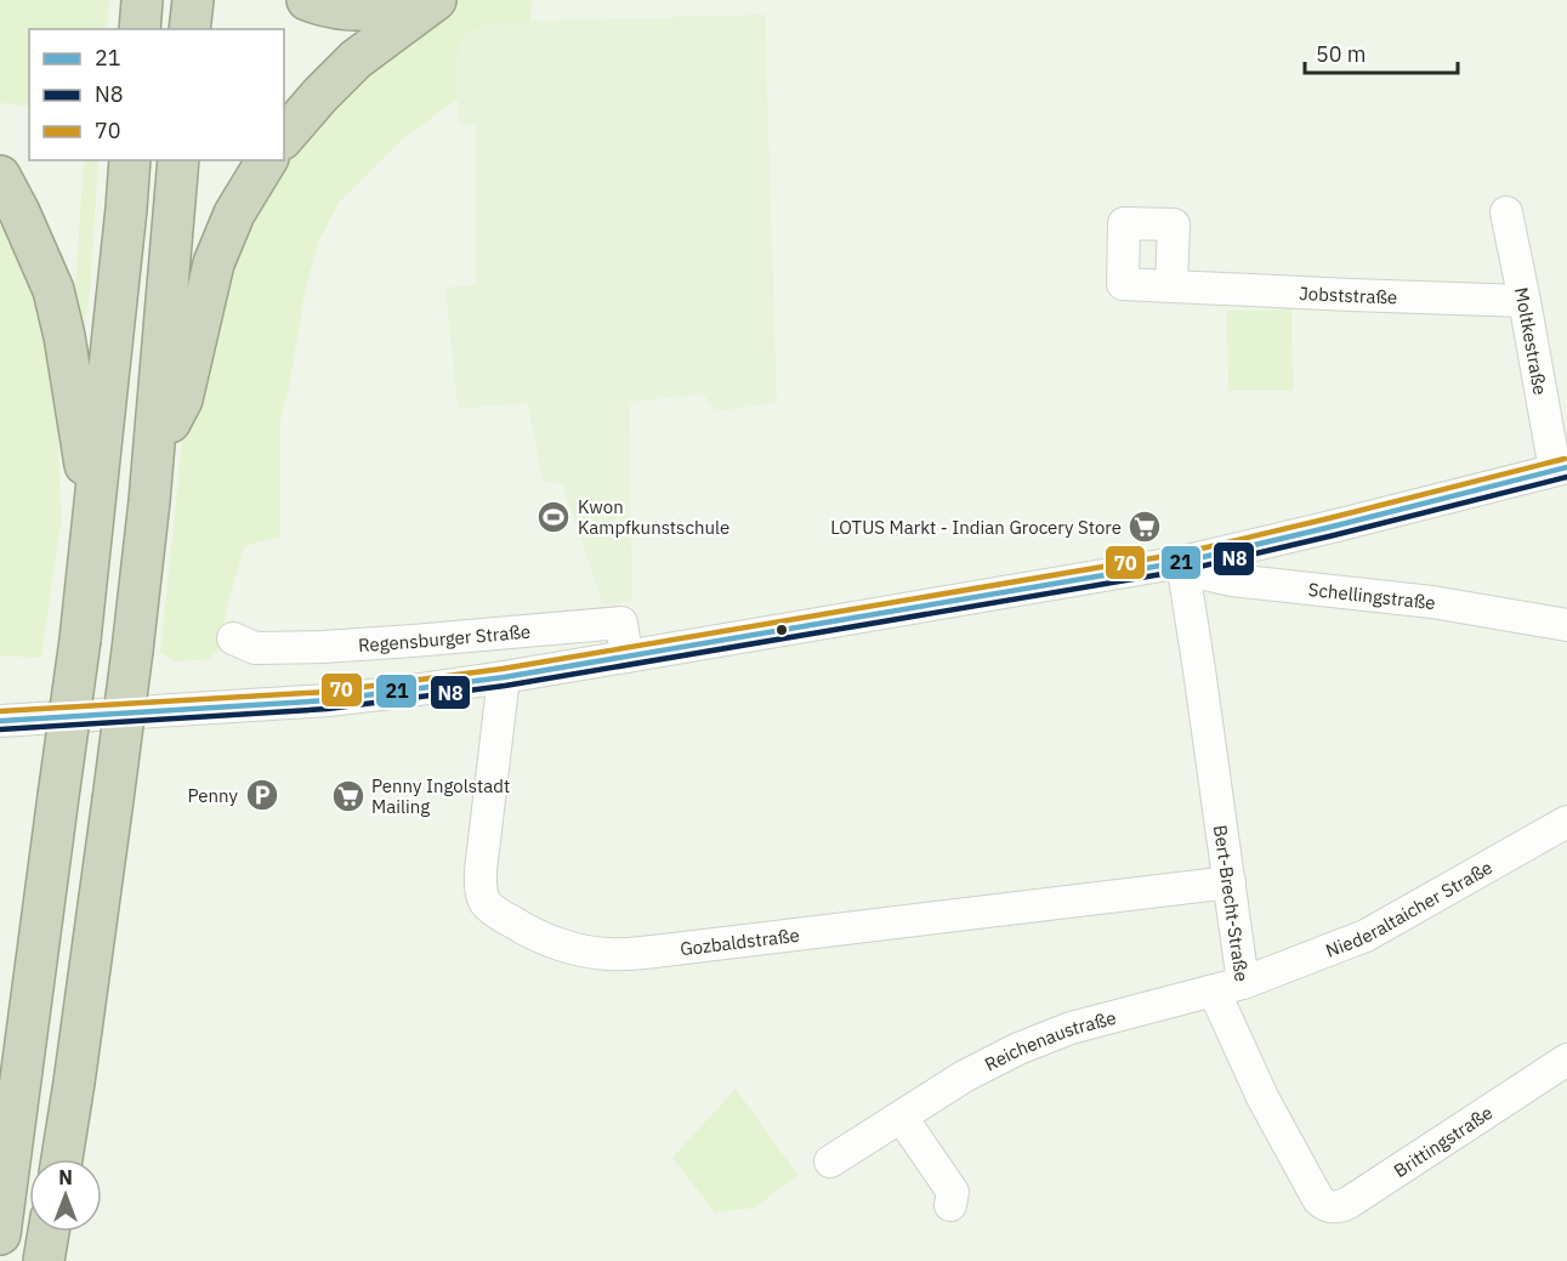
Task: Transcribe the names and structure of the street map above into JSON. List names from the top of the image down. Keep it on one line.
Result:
{"streets":{"street":["Jobststraße","Moltkestraße","Schellingstraße","Regensburger Straße","Bert-Brecht-Straße","Niederaltaicher Straße","Gozbaldstraße","Reichenaustraße","Brittingstraße"]},"crossings":[["Jobststraße","Moltkestraße"],["Schellingstraße","Bert-Brecht-Straße"],["Bert-Brecht-Straße","Niederaltaicher Straße"],["Bert-Brecht-Straße","Gozbaldstraße"],["Bert-Brecht-Straße","Reichenaustraße"],["Bert-Brecht-Straße","Brittingstraße"]],"places":{"sports":["Kwon Kampfkunstschule"],"supermarket":["LOTUS Markt - Indian Grocery Store","Penny Ingolstadt Mailing"],"parking":["Penny"]},"lines":["transit line 70","transit line 21","transit line N8"],"legend":["21","N8","70"],"scale_bar":"50 m","north":"top"}
